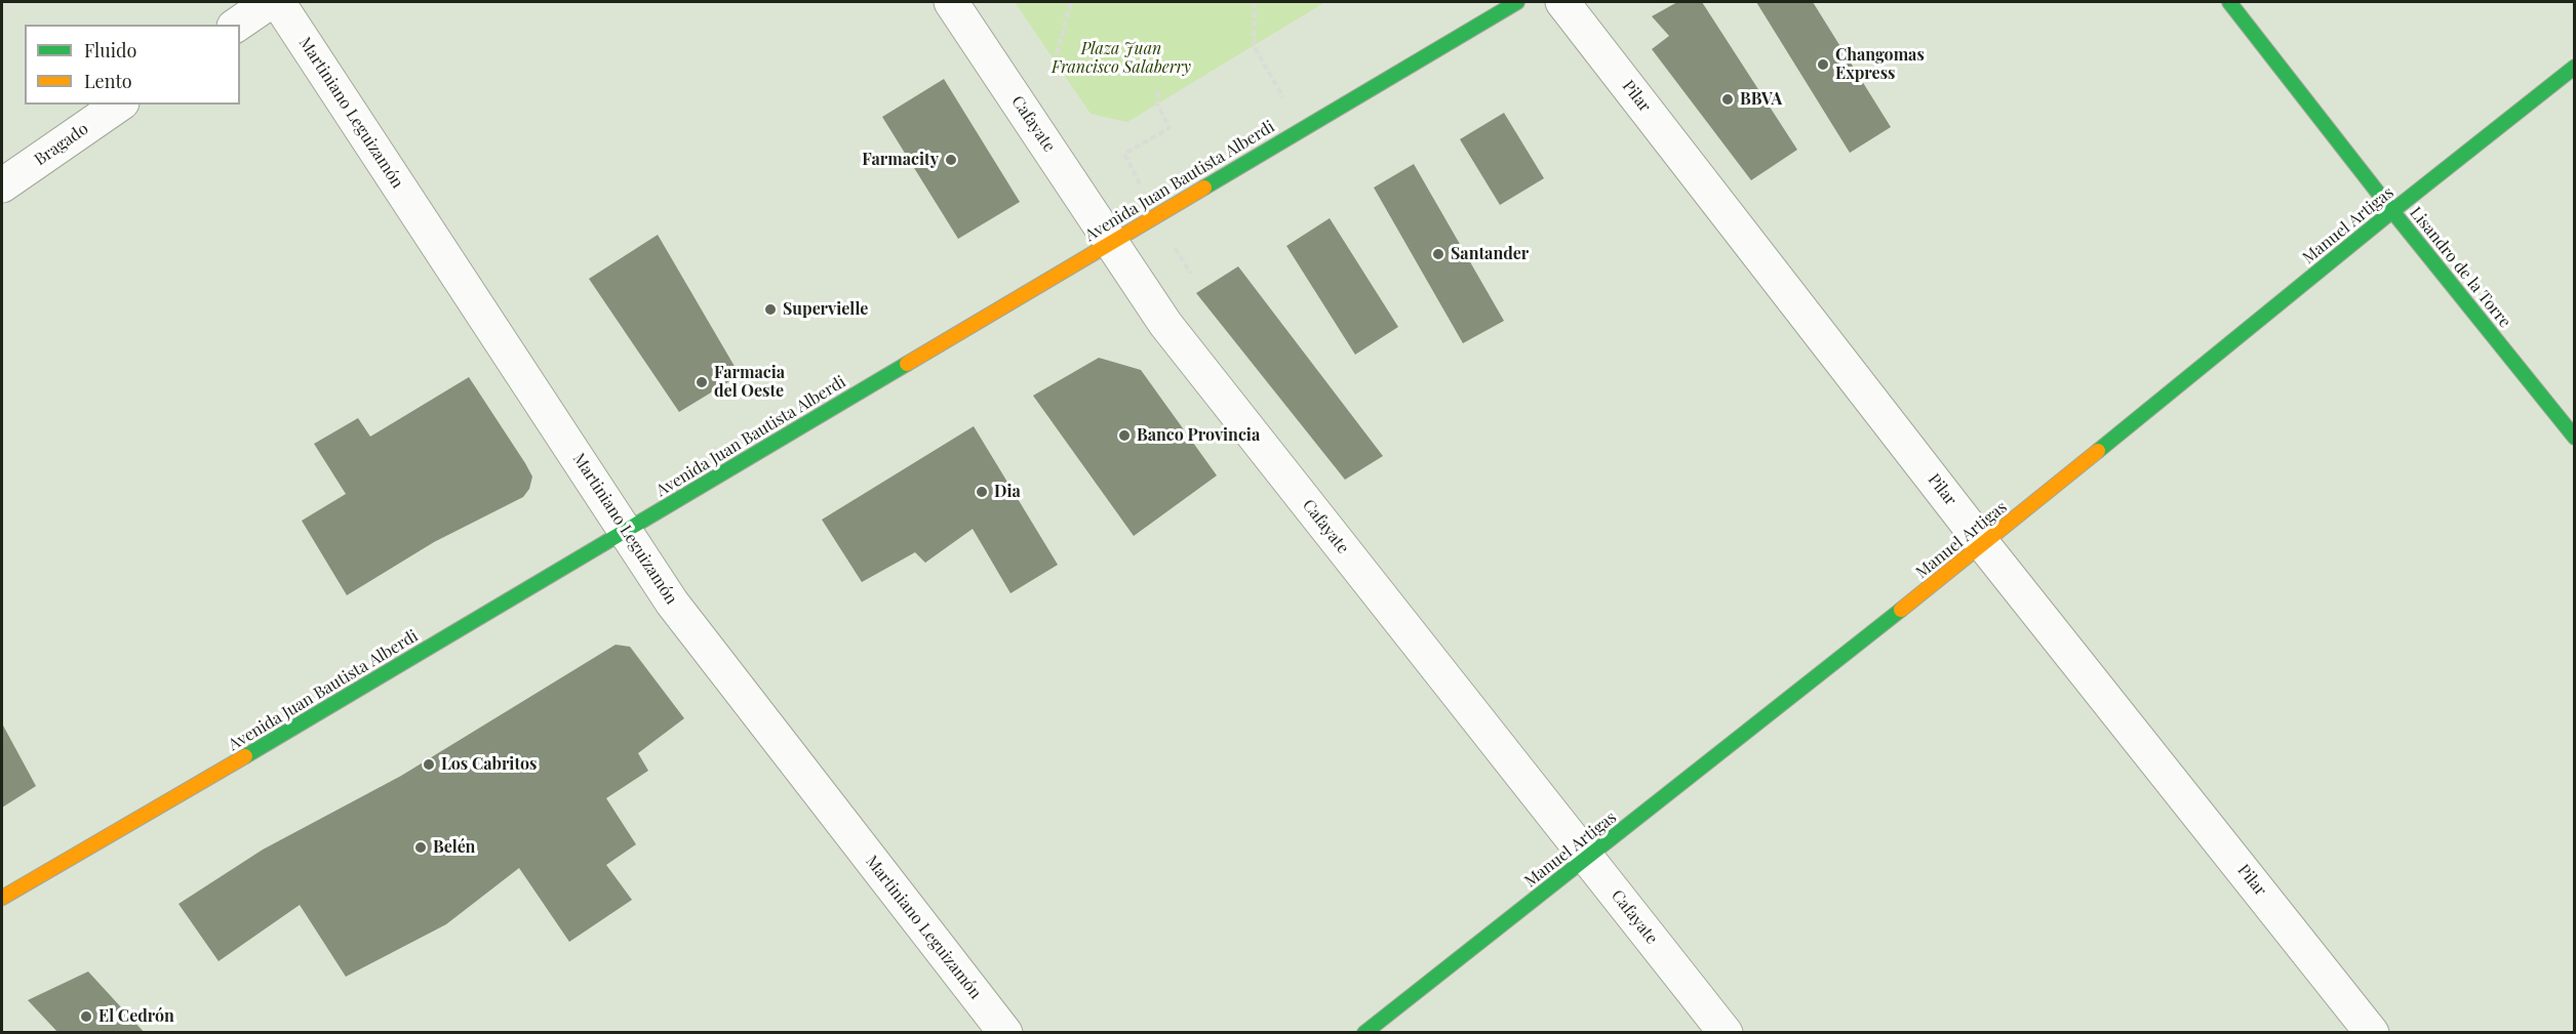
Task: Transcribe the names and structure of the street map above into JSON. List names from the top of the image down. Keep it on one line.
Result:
{"streets":{"street":["Pilar","Martiniano Leguizamón","Cafayate","Bragado","Avenida Juan Bautista Alberdi","Manuel Artigas","Lisandro de la Torre"]},"crossings":[["Pilar","Manuel Artigas"],["Martiniano Leguizamón","Avenida Juan Bautista Alberdi"],["Cafayate","Avenida Juan Bautista Alberdi"],["Cafayate","Manuel Artigas"],["Manuel Artigas","Lisandro de la Torre"]],"parks":["Plaza Juan Francisco Salaberry"],"places":["Changomas Express","BBVA","Farmacity","Santander","Supervielle","Farmacia del Oeste","Banco Provincia","Dia","Los Cabritos","Belén","El Cedrón"],"legend":["Fluido","Lento"]}
